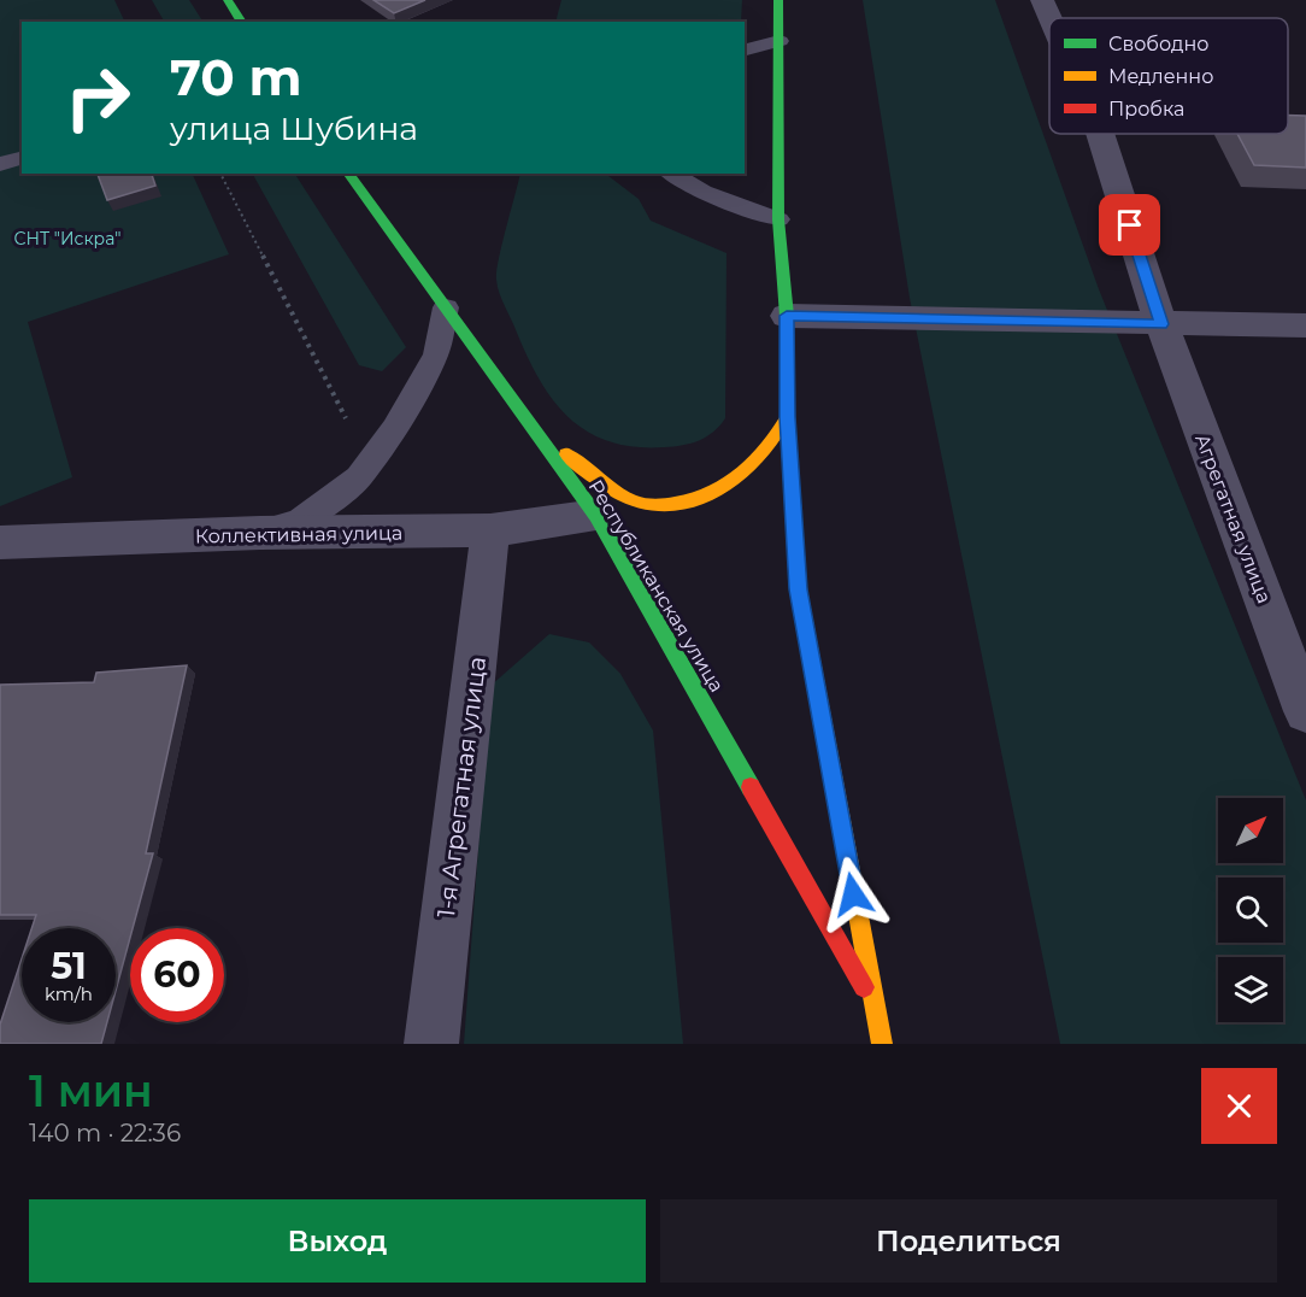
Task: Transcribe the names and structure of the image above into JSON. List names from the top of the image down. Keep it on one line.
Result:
{"streets":{"main road":["Республиканская улица"],"street":["Агрегатная улица","Коллективная улица","1-я Агрегатная улица"]},"crossings":[["Коллективная улица","Республиканская улица"],["Коллективная улица","1-я Агрегатная улица"]],"parks":["СНТ \"Искра\""],"legend":["Свободно","Медленно","Пробка"],"north":"top right","page":{"turn":["70 m","улица Шубина"],"speed":"51 km/h","limit":"60","heading":["1 мин","140 m · 22:36"],"buttons":["Выход","Поделиться"]}}
